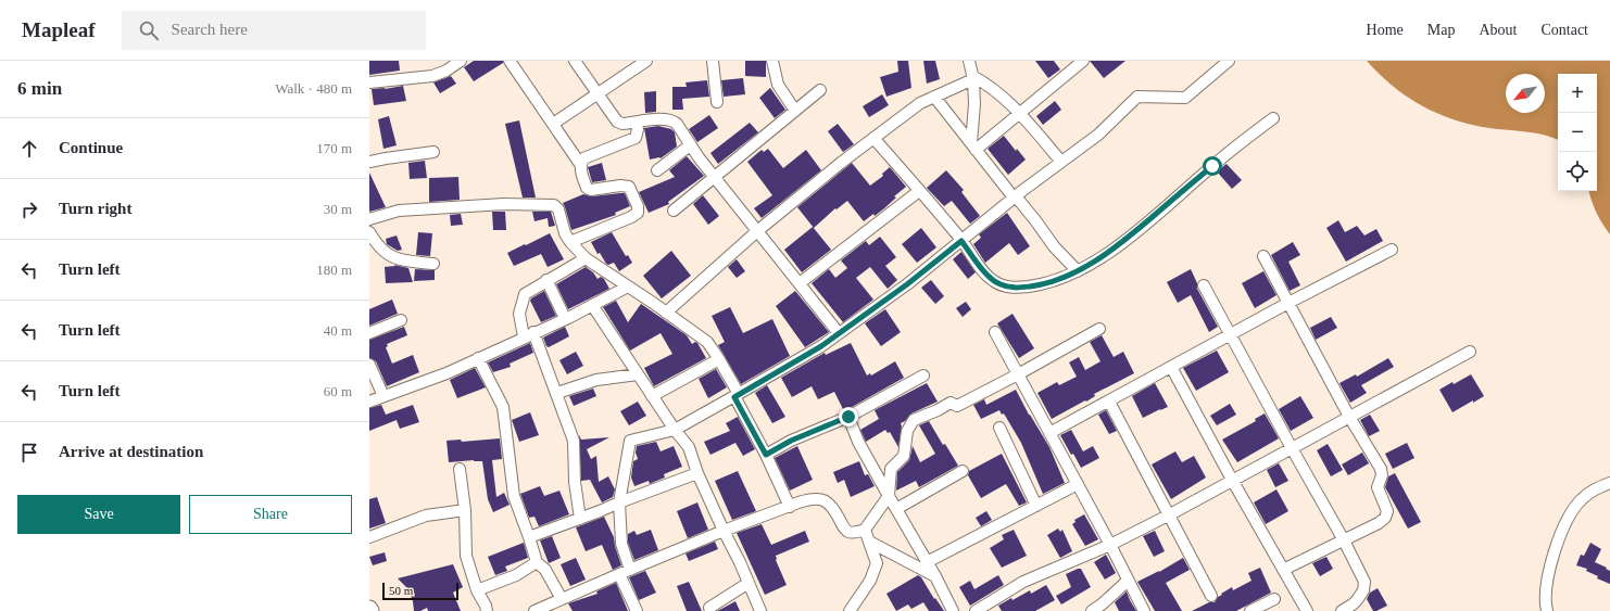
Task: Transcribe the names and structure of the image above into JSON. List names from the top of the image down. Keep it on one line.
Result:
{"scale_bar":"50 m","north":"bottom left","page":{"header":"Mapleaf","search":"Search here","nav":["Home","Map","About","Contact"],"heading":["6 min","Walk · 480 m"],"map_buttons":["+","−"],"list":[["Continue","170 m"],["Turn right","30 m"],["Turn left","180 m"],["Turn left","40 m"],["Turn left","60 m"],"Arrive at destination"],"buttons":["Save","Share"],"scale":"50 m"}}
